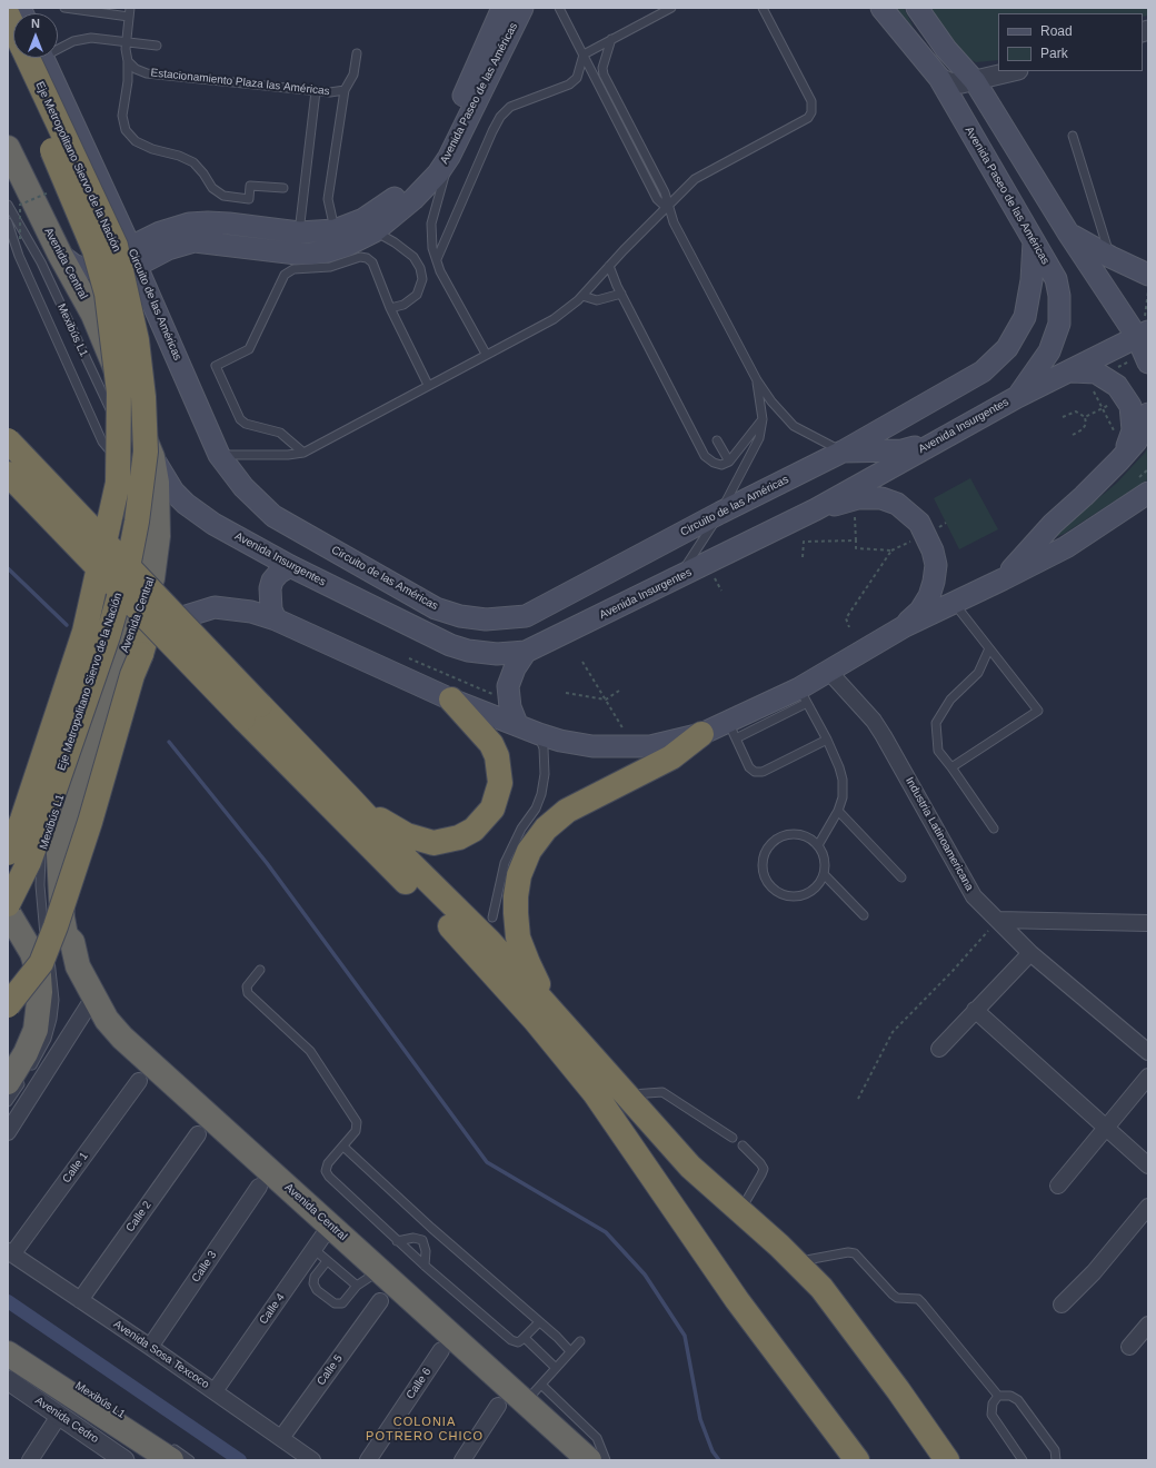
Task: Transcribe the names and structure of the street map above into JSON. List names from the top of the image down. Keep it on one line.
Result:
{"streets":{"highway":["Eje Metropolitano Siervo de la Nación","Avenida Central"],"main road":["Avenida Paseo de las Américas","Circuito de las Américas","Avenida Insurgentes"],"street":["Industria Latinoamericana","Calle 1","Calle 2","Calle 3","Calle 4","Avenida Sosa Texcoco","Calle 5","Calle 6","Avenida Cedro"],"lane":["Estacionamiento Plaza las Américas","Mexibús L1"]},"crossings":[["Avenida Paseo de las Américas","Avenida Central"],["Avenida Paseo de las Américas","Circuito de las Américas"],["Avenida Paseo de las Américas","Avenida Insurgentes"],["Avenida Central","Avenida Insurgentes"],["Avenida Central","Calle 4"],["Calle 1","Avenida Sosa Texcoco"],["Calle 2","Avenida Sosa Texcoco"],["Calle 3","Avenida Sosa Texcoco"],["Calle 4","Avenida Sosa Texcoco"],["Avenida Sosa Texcoco","Calle 5"]],"districts":["COLONIA POTRERO CHICO"],"legend":["Road","Park"],"north":"top"}
